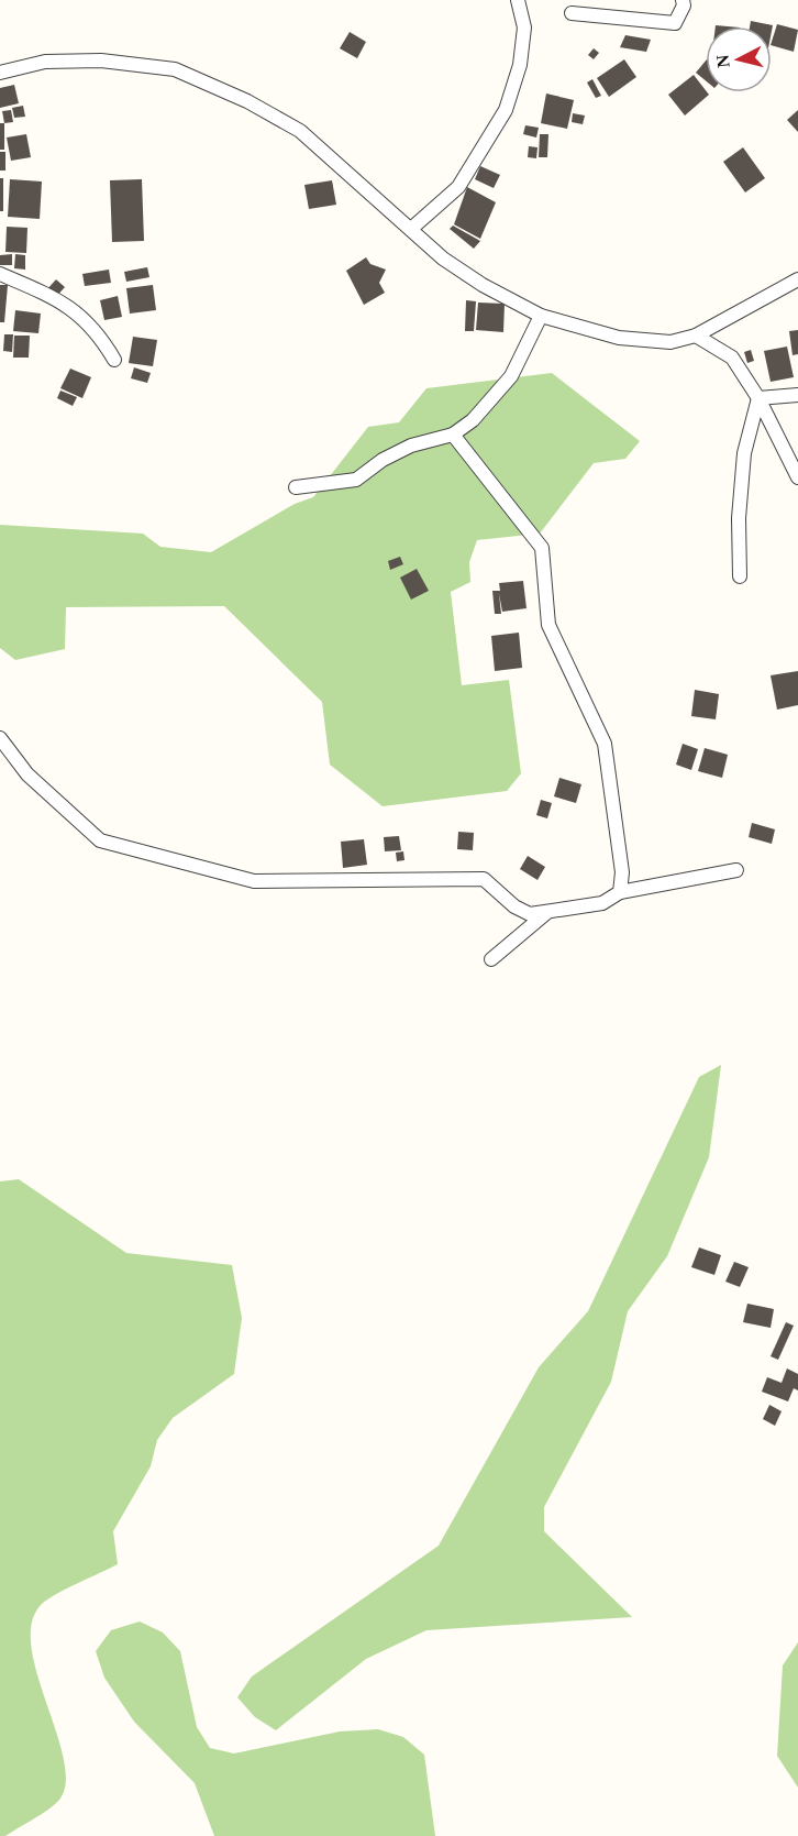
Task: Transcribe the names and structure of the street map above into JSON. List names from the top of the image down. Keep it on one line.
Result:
{"north":"left"}
